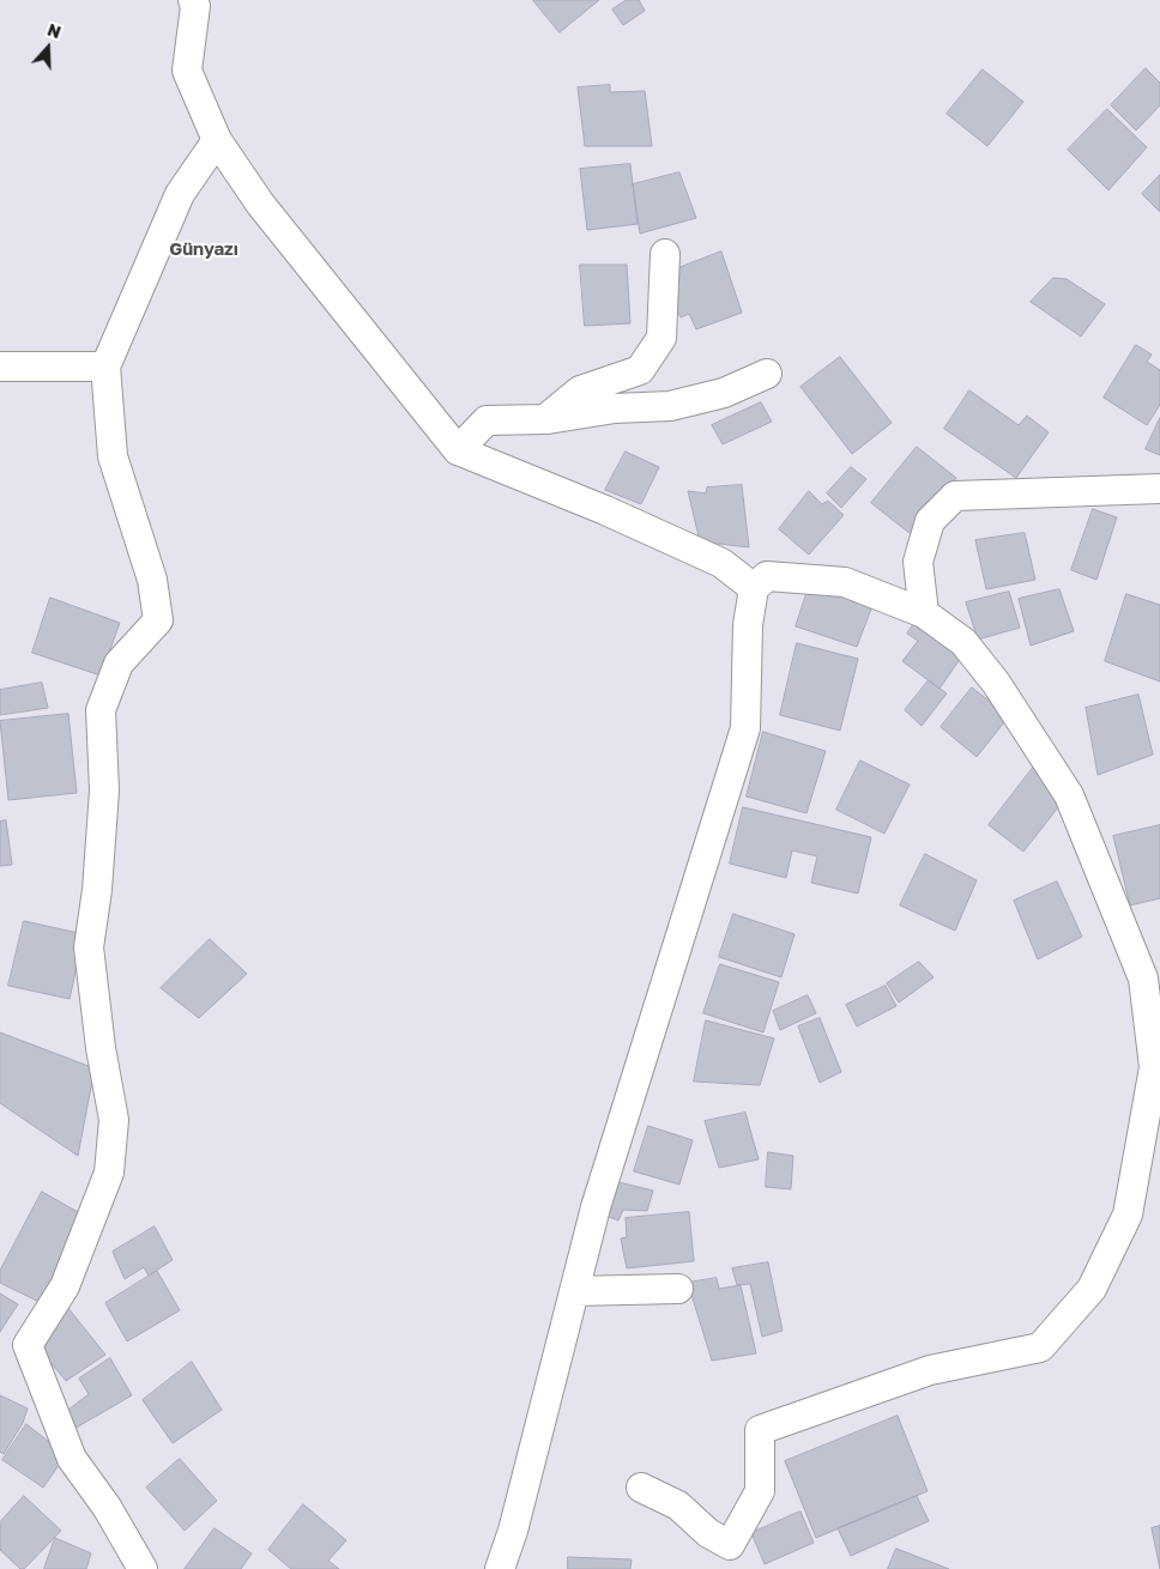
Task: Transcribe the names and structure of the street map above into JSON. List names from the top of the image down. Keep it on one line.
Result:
{"districts":["Günyazı"],"north":"top"}
